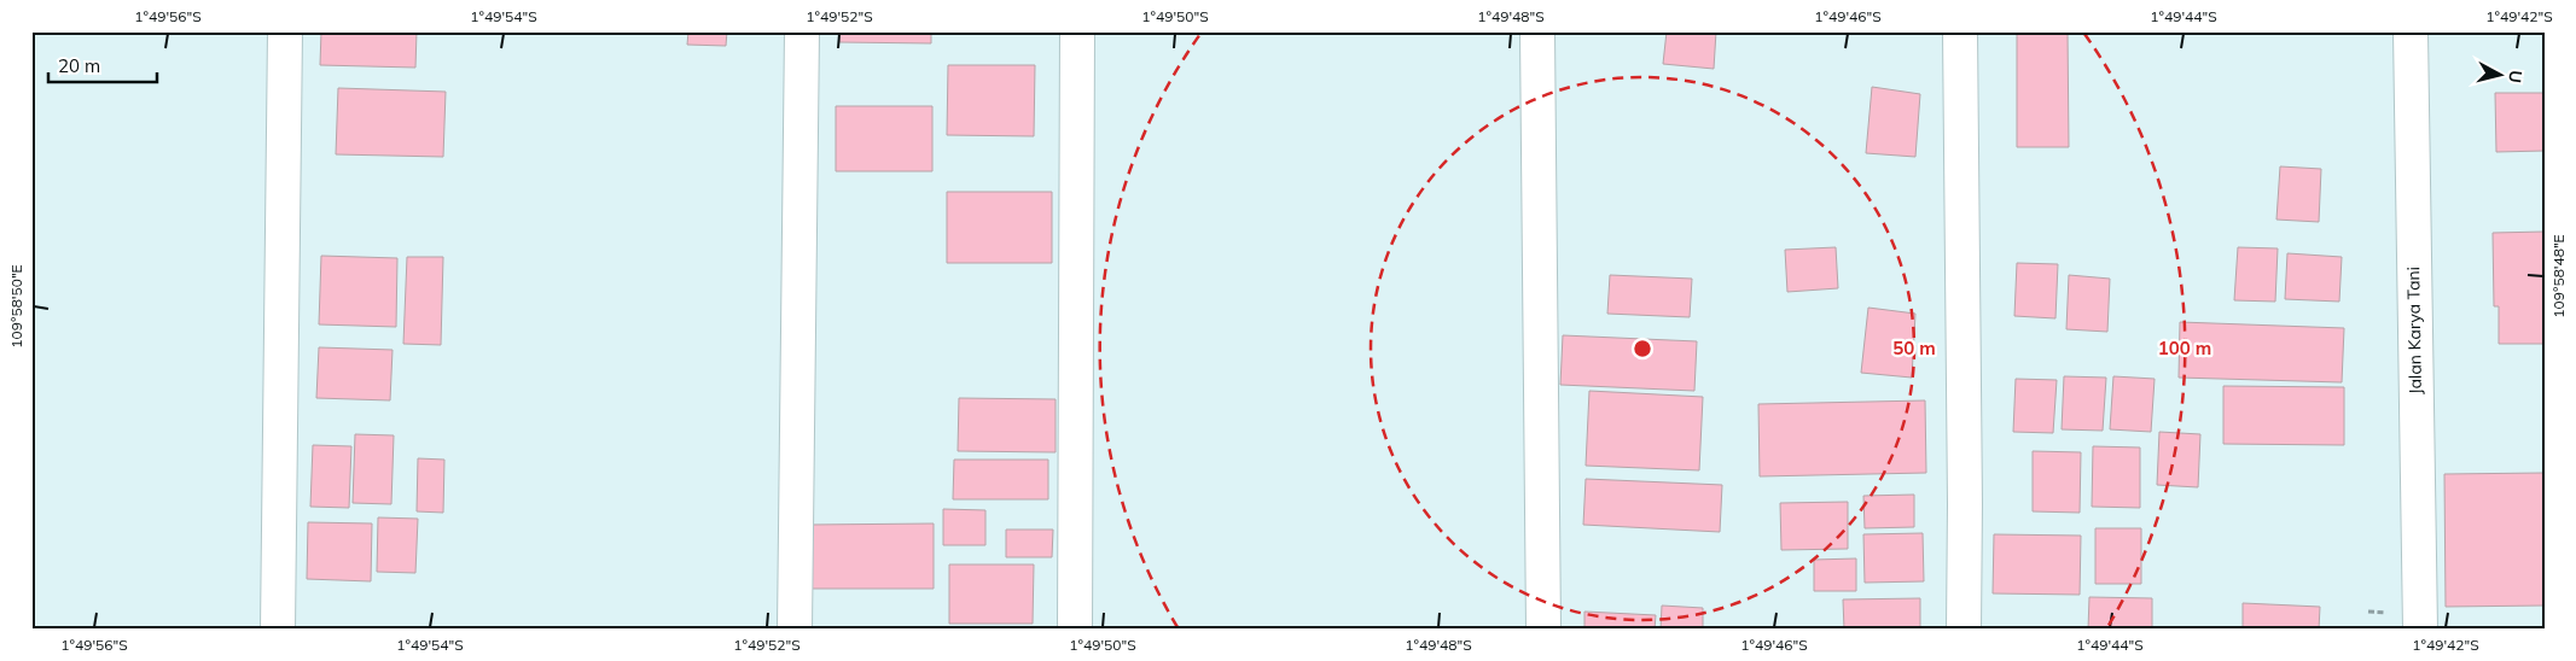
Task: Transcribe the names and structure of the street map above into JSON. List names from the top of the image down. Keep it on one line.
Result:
{"streets":{"street":["Jalan Karya Tani"]},"scale_bar":"20 m","north":"right","coordinates":["1°49'56\"S","1°49'54\"S","1°49'52\"S","1°49'50\"S","1°49'48\"S","1°49'46\"S","1°49'44\"S","1°49'42\"S","109°58'48\"E","109°58'50\"E"],"rings":["50 m","100 m"]}
